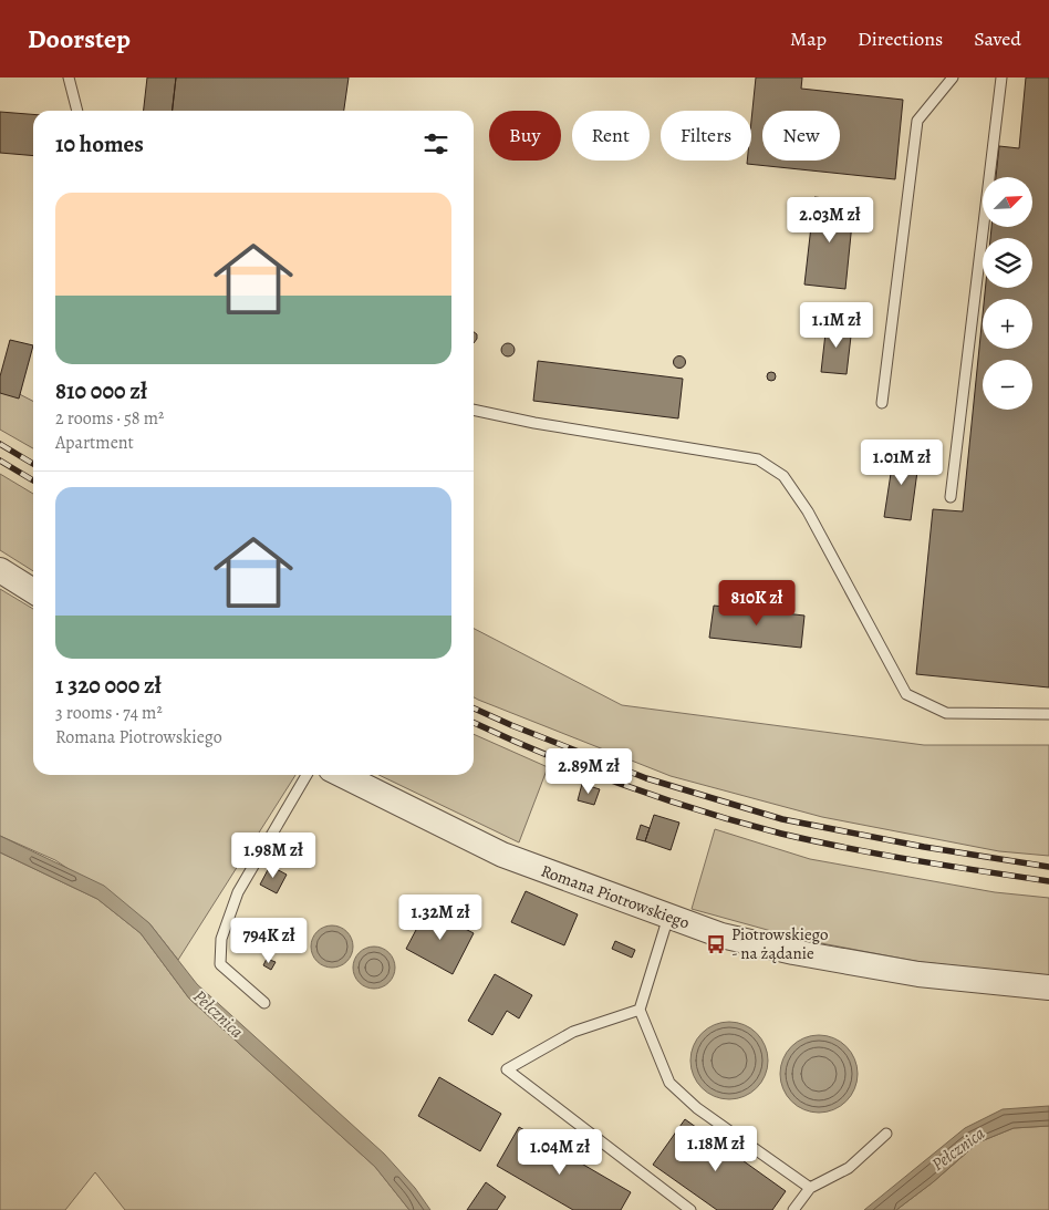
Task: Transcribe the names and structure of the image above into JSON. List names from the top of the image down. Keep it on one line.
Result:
{"streets":{"street":["Romana Piotrowskiego"]},"water":["Pełcznica"],"places":{"bus stop":["Piotrowskiego - na żądanie"]},"north":"top right","page":{"header":"Doorstep","nav":["Map","Directions","Saved"],"chip":["Buy","Rent","Filters","New"],"heading":"10 homes","map_buttons":["+","−"],"list":[{"name":"810 000 zł","note":"2 rooms · 58 m² · Apartment"},{"name":"1 320 000 zł","note":"3 rooms · 74 m² · Romana Piotrowskiego"}],"price":["2.03M zł","1.1M zł","1.01M zł","810K zł","2.89M zł","1.98M zł","1.32M zł","794K zł","1.18M zł","1.04M zł"]}}
